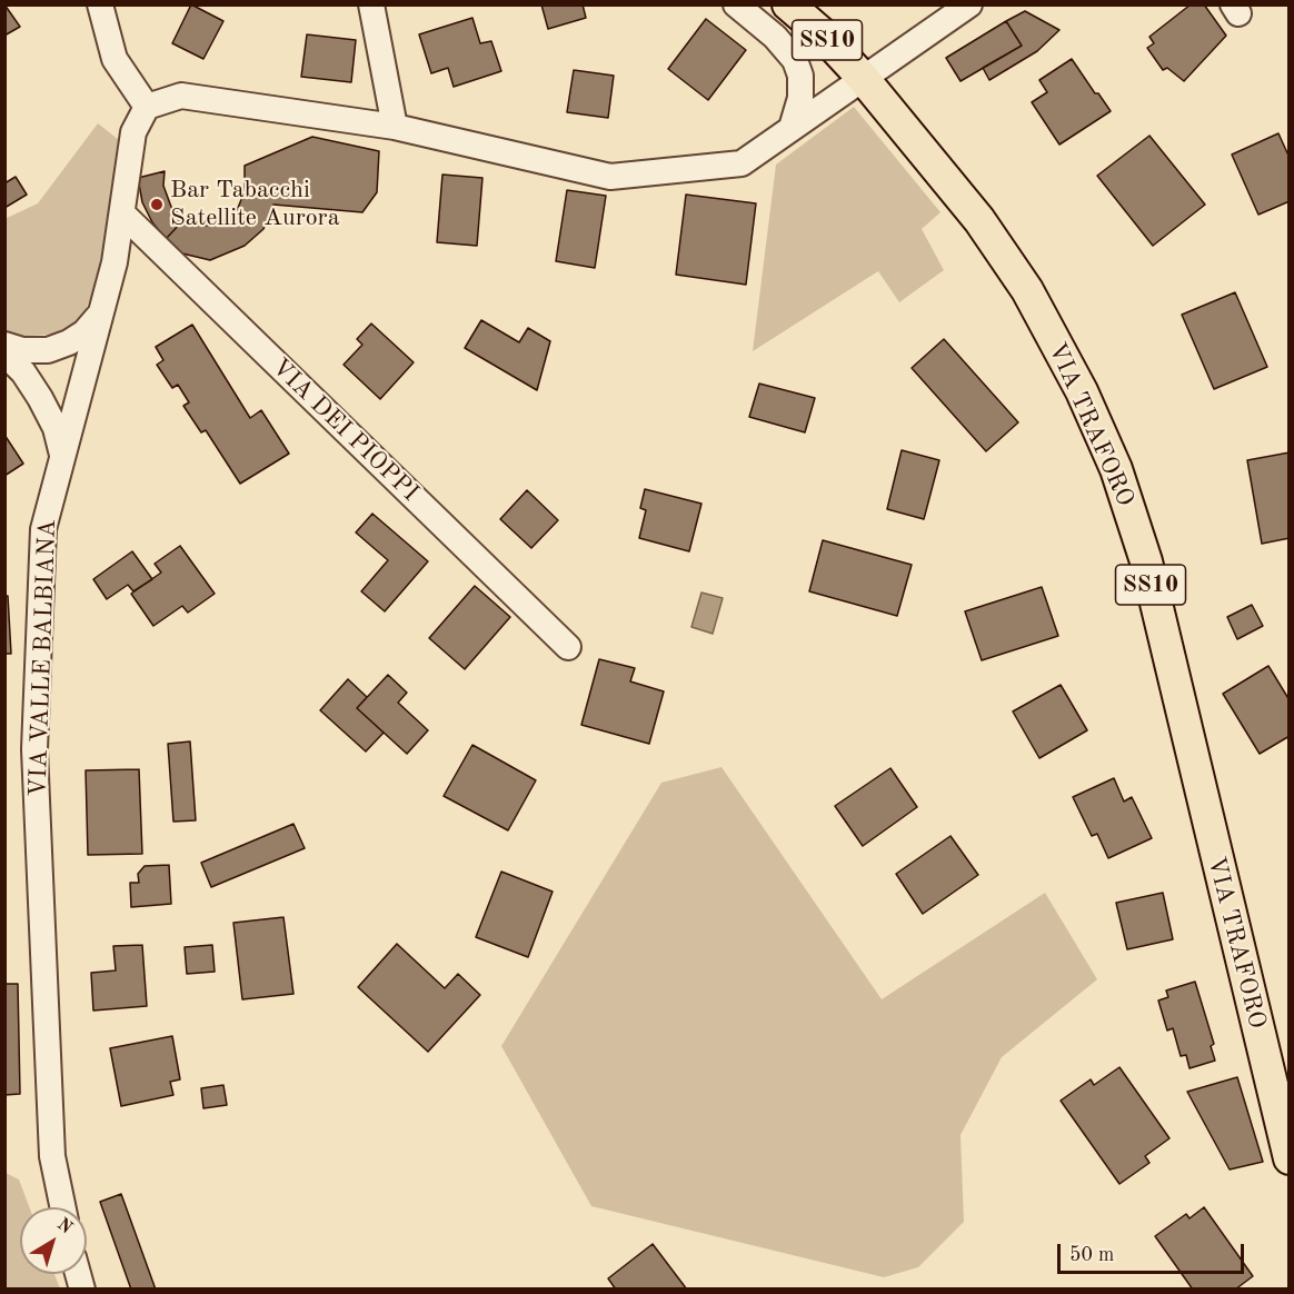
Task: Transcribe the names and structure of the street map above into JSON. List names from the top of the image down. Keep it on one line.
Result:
{"streets":{"main road":["SS10","VIA TRAFORO"],"street":["VIA DEI PIOPPI","VIA VALLE BALBIANA"]},"crossings":[["VIA DEI PIOPPI","VIA VALLE BALBIANA"]],"places":["Bar Tabacchi Satellite Aurora"],"scale_bar":"50 m","north":"top right"}
